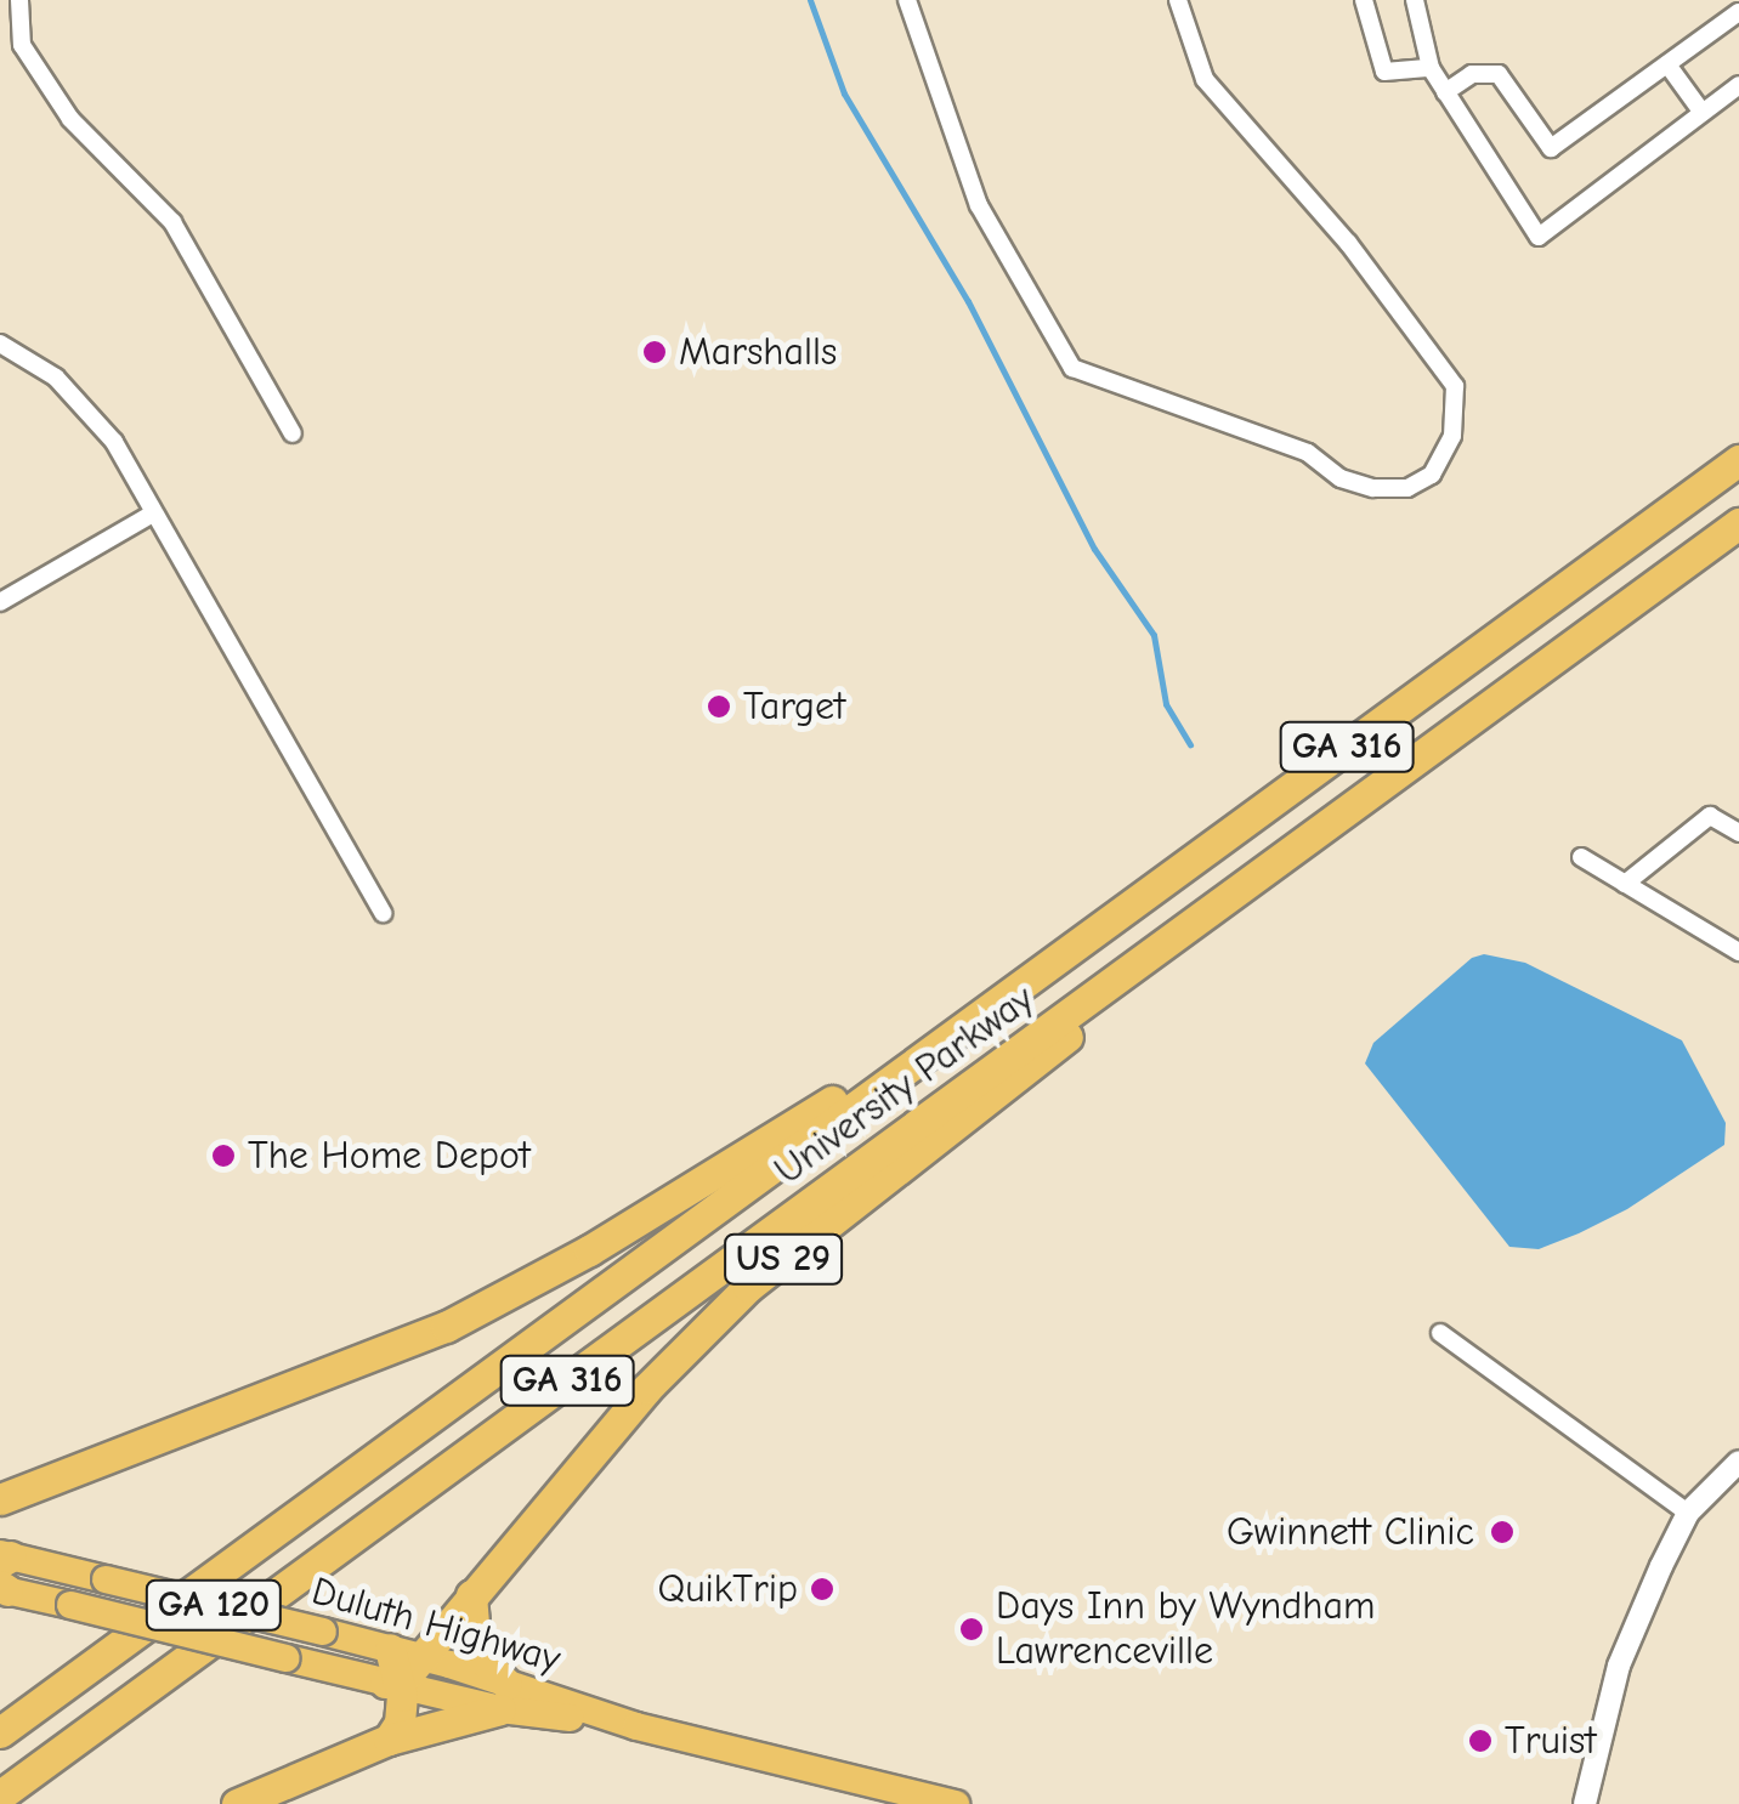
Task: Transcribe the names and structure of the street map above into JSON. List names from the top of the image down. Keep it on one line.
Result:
{"streets":{"highway":["GA 316","University Parkway","US 29"],"main road":["GA 120","Duluth Highway"]},"crossings":[["University Parkway","US 29"],["US 29","Duluth Highway"]],"places":["Marshalls","Target","The Home Depot","Gwinnett Clinic","QuikTrip","Days Inn by Wyndham Lawrenceville","Truist"]}
